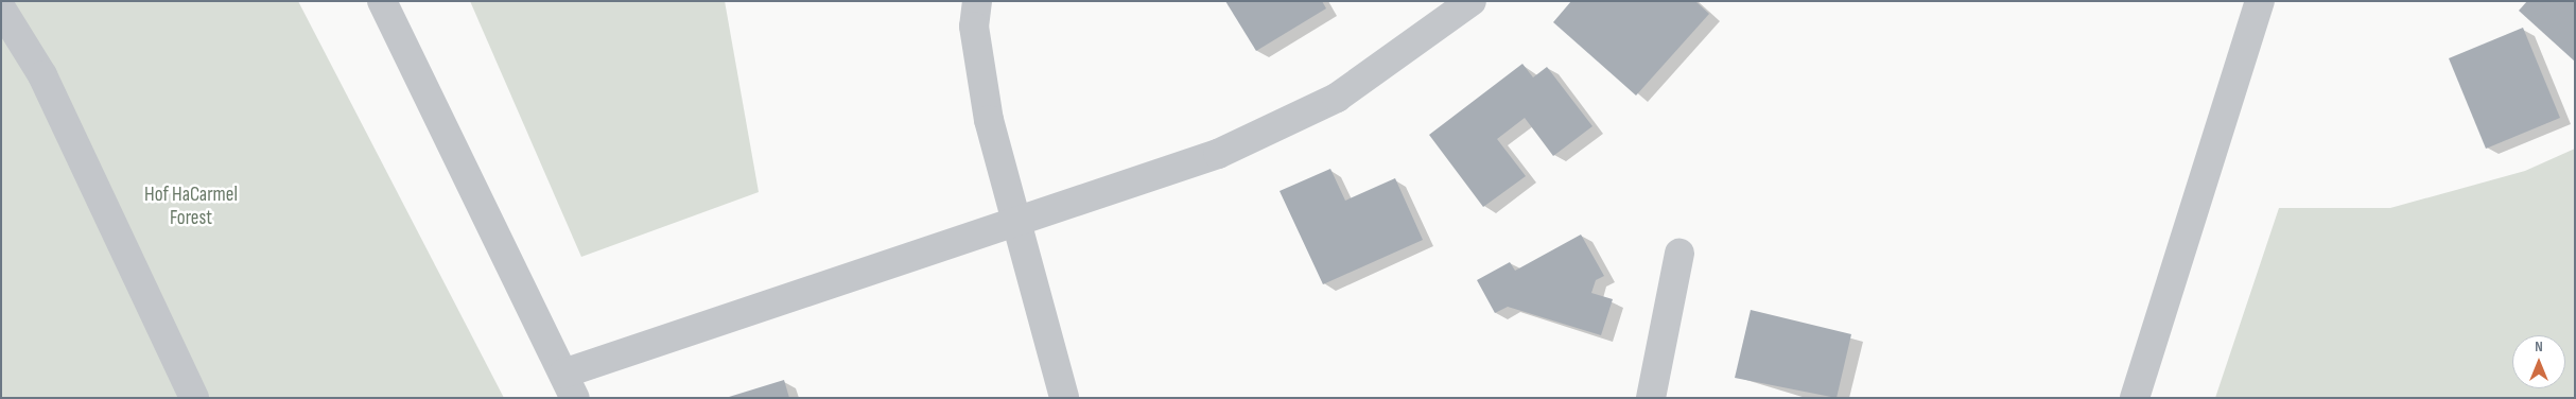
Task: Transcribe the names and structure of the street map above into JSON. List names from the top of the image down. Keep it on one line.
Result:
{"parks":["Hof HaCarmel Forest"],"north":"top"}
